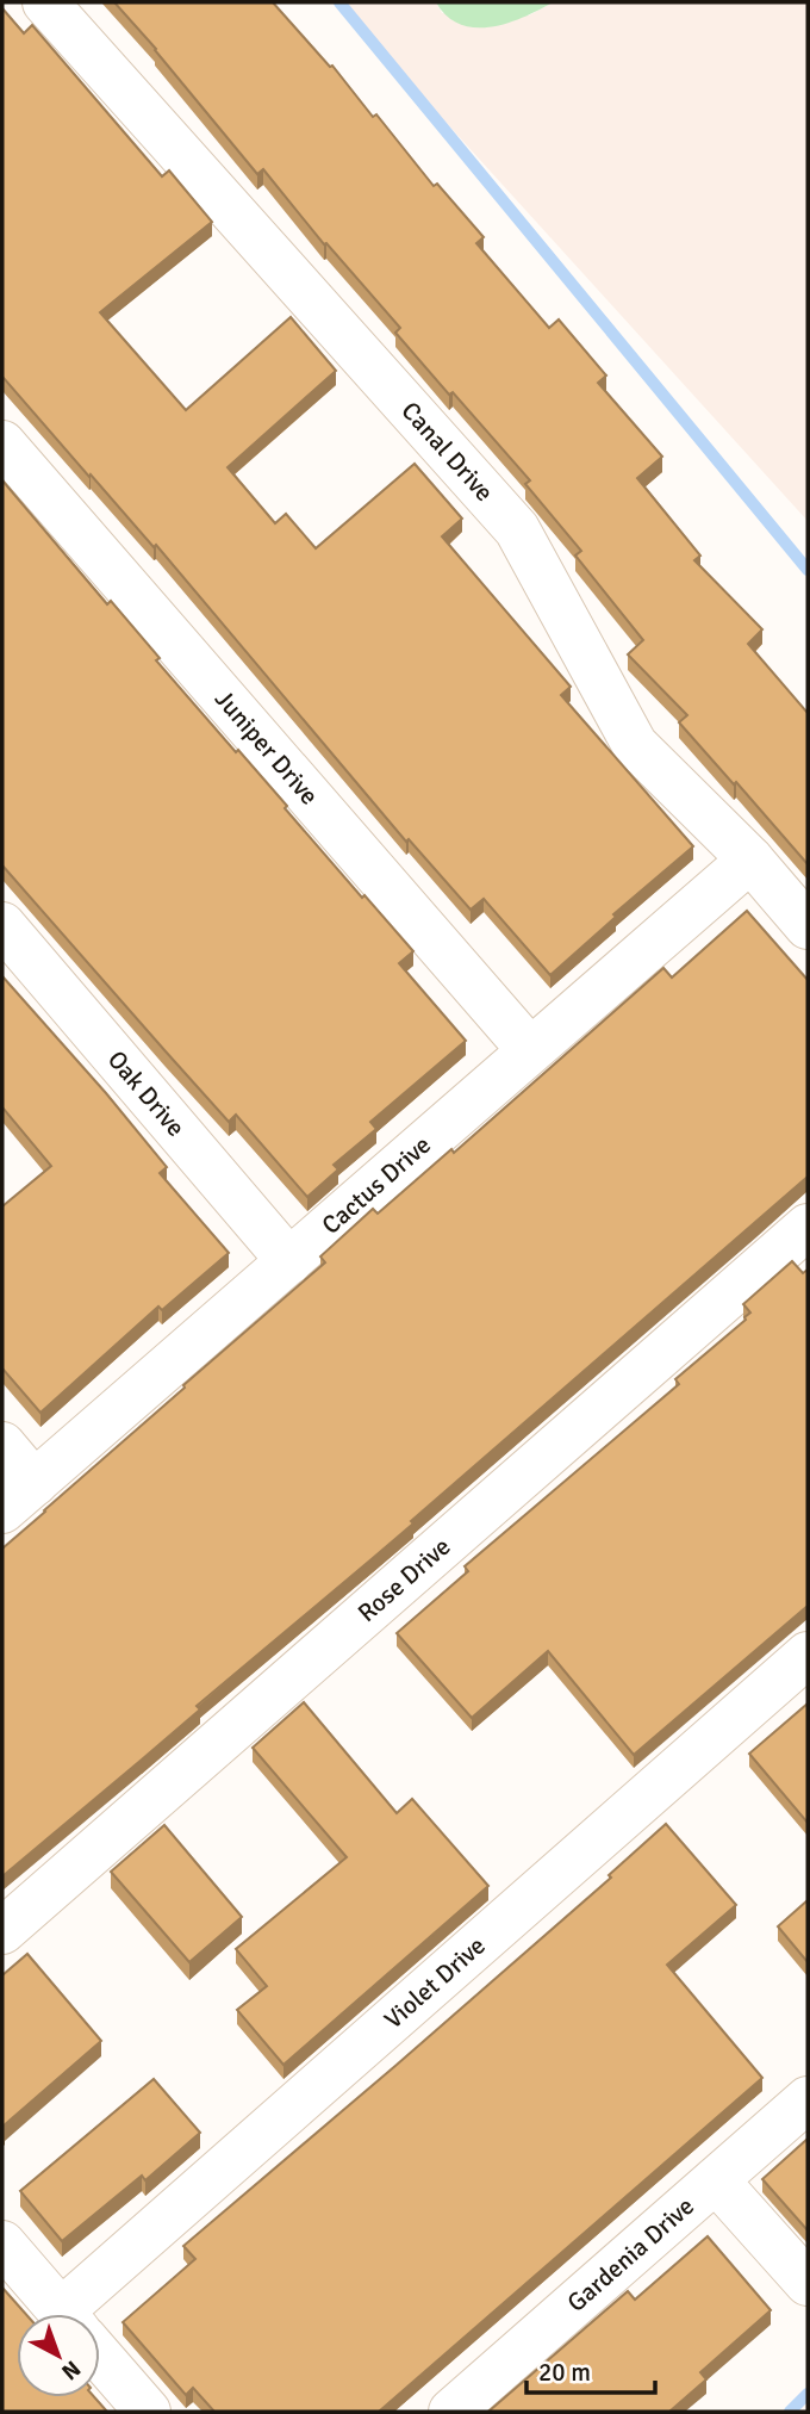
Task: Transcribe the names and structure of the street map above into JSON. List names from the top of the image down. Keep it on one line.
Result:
{"streets":{"street":["Canal Drive","Juniper Drive","Oak Drive","Cactus Drive","Rose Drive","Violet Drive","Gardenia Drive"]},"crossings":[["Canal Drive","Cactus Drive"],["Juniper Drive","Cactus Drive"],["Oak Drive","Cactus Drive"]],"scale_bar":"20 m","north":"bottom right"}
